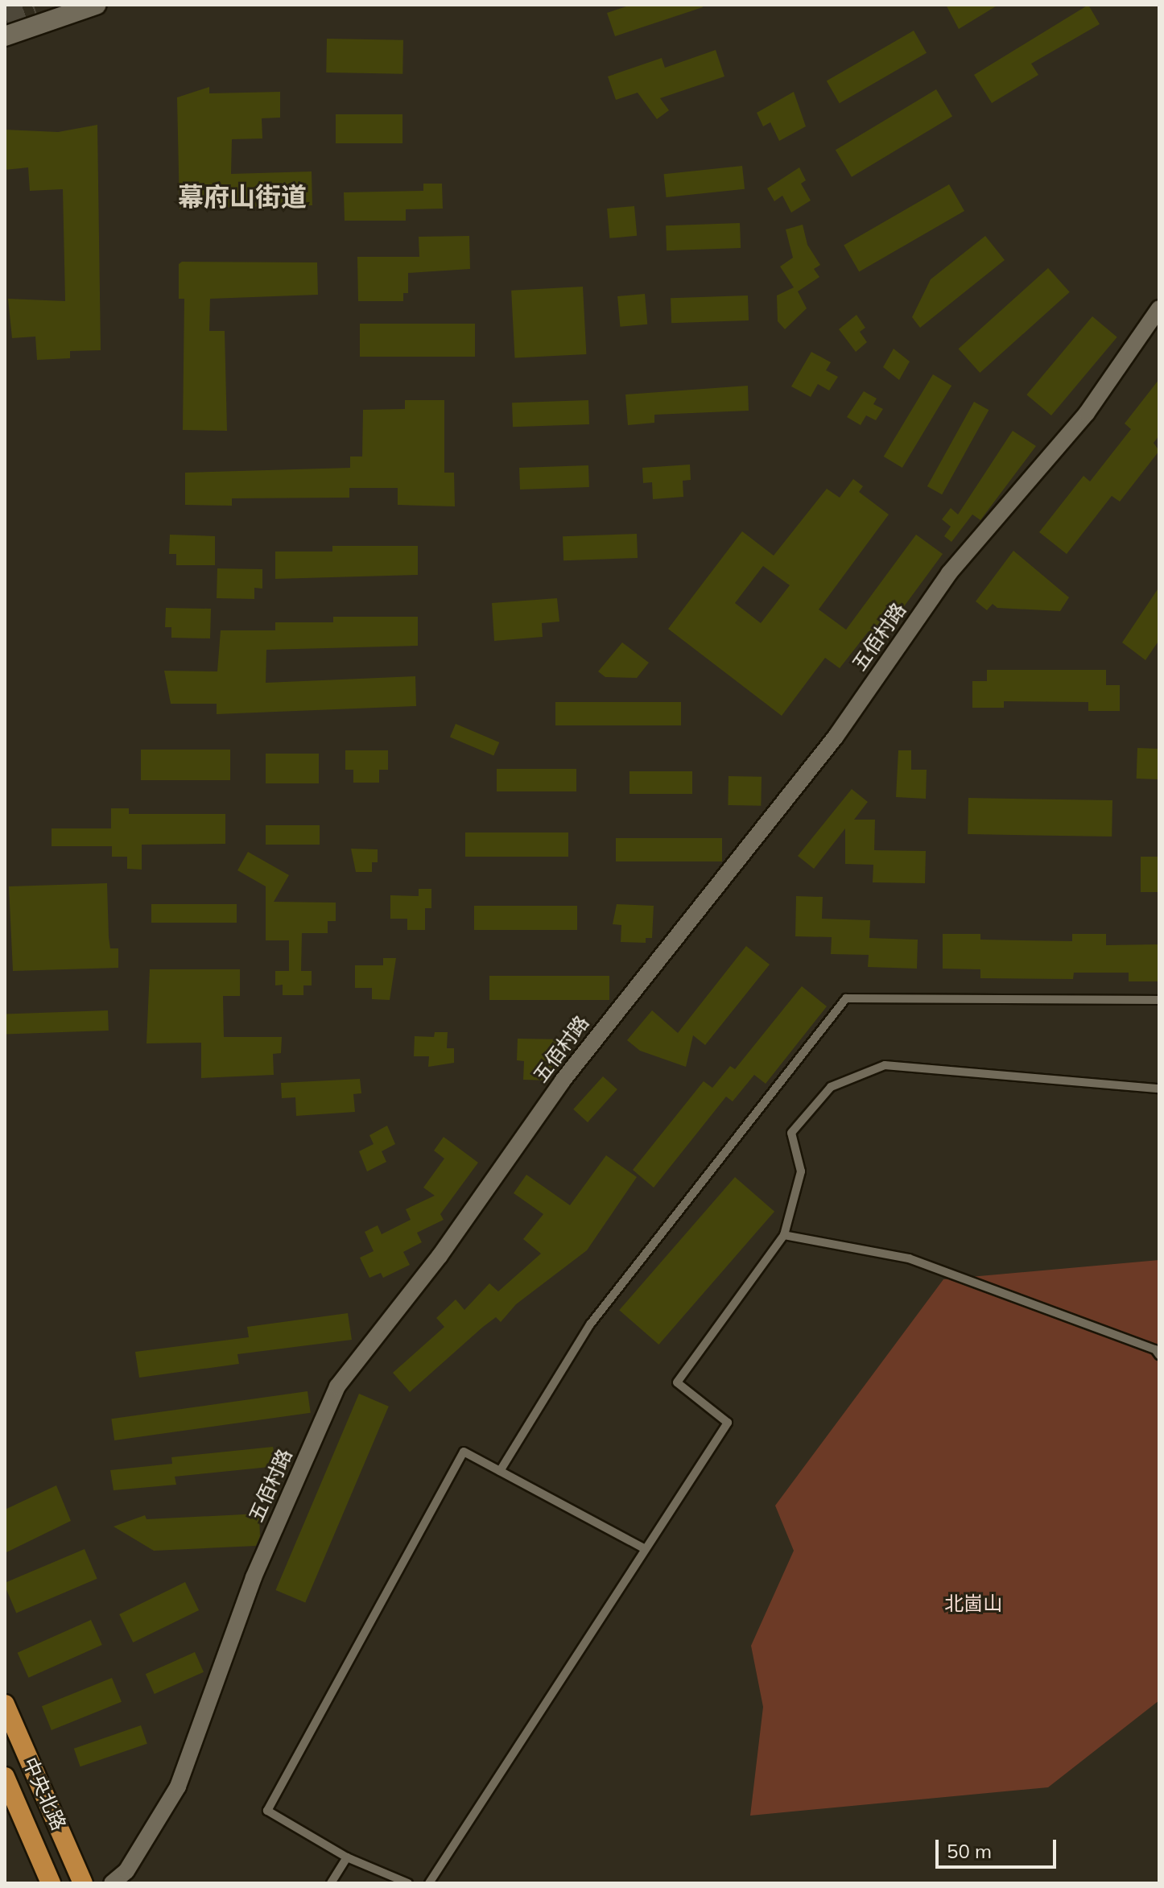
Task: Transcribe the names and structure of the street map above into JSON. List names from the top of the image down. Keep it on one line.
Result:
{"streets":{"main road":["中央北路"],"street":["五佰村路"]},"districts":["幕府山街道"],"parks":["北崮山"],"scale_bar":"50 m"}
